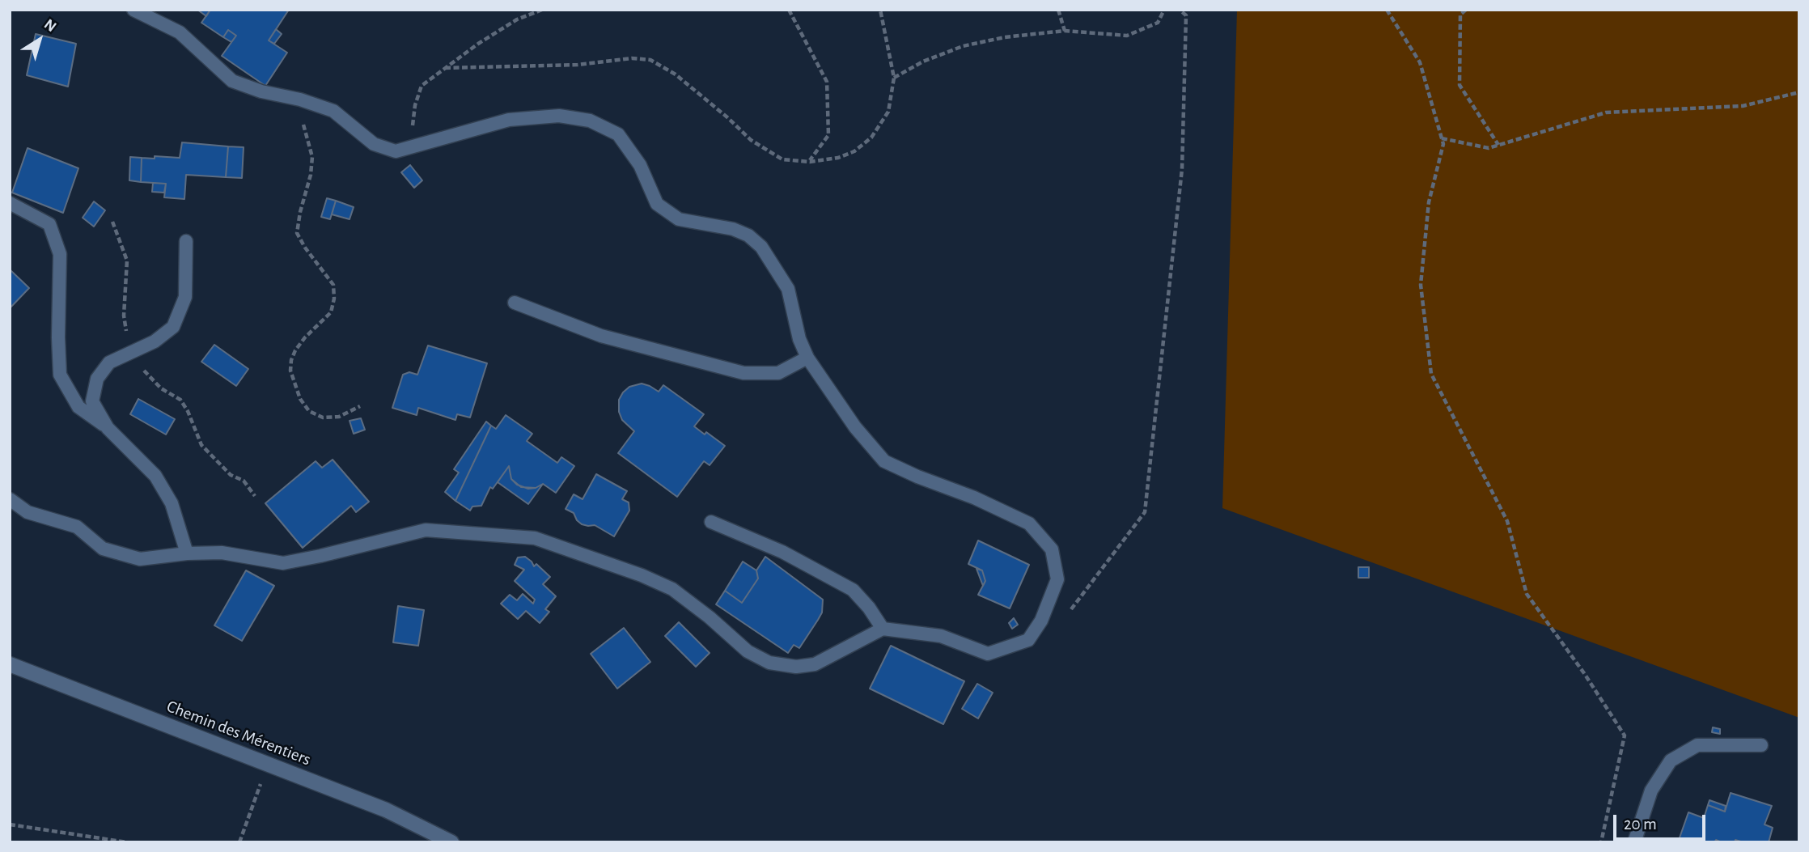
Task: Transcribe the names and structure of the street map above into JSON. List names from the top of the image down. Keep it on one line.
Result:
{"streets":{"street":["Chemin des Mérentiers"]},"scale_bar":"20 m","north":"top right"}
